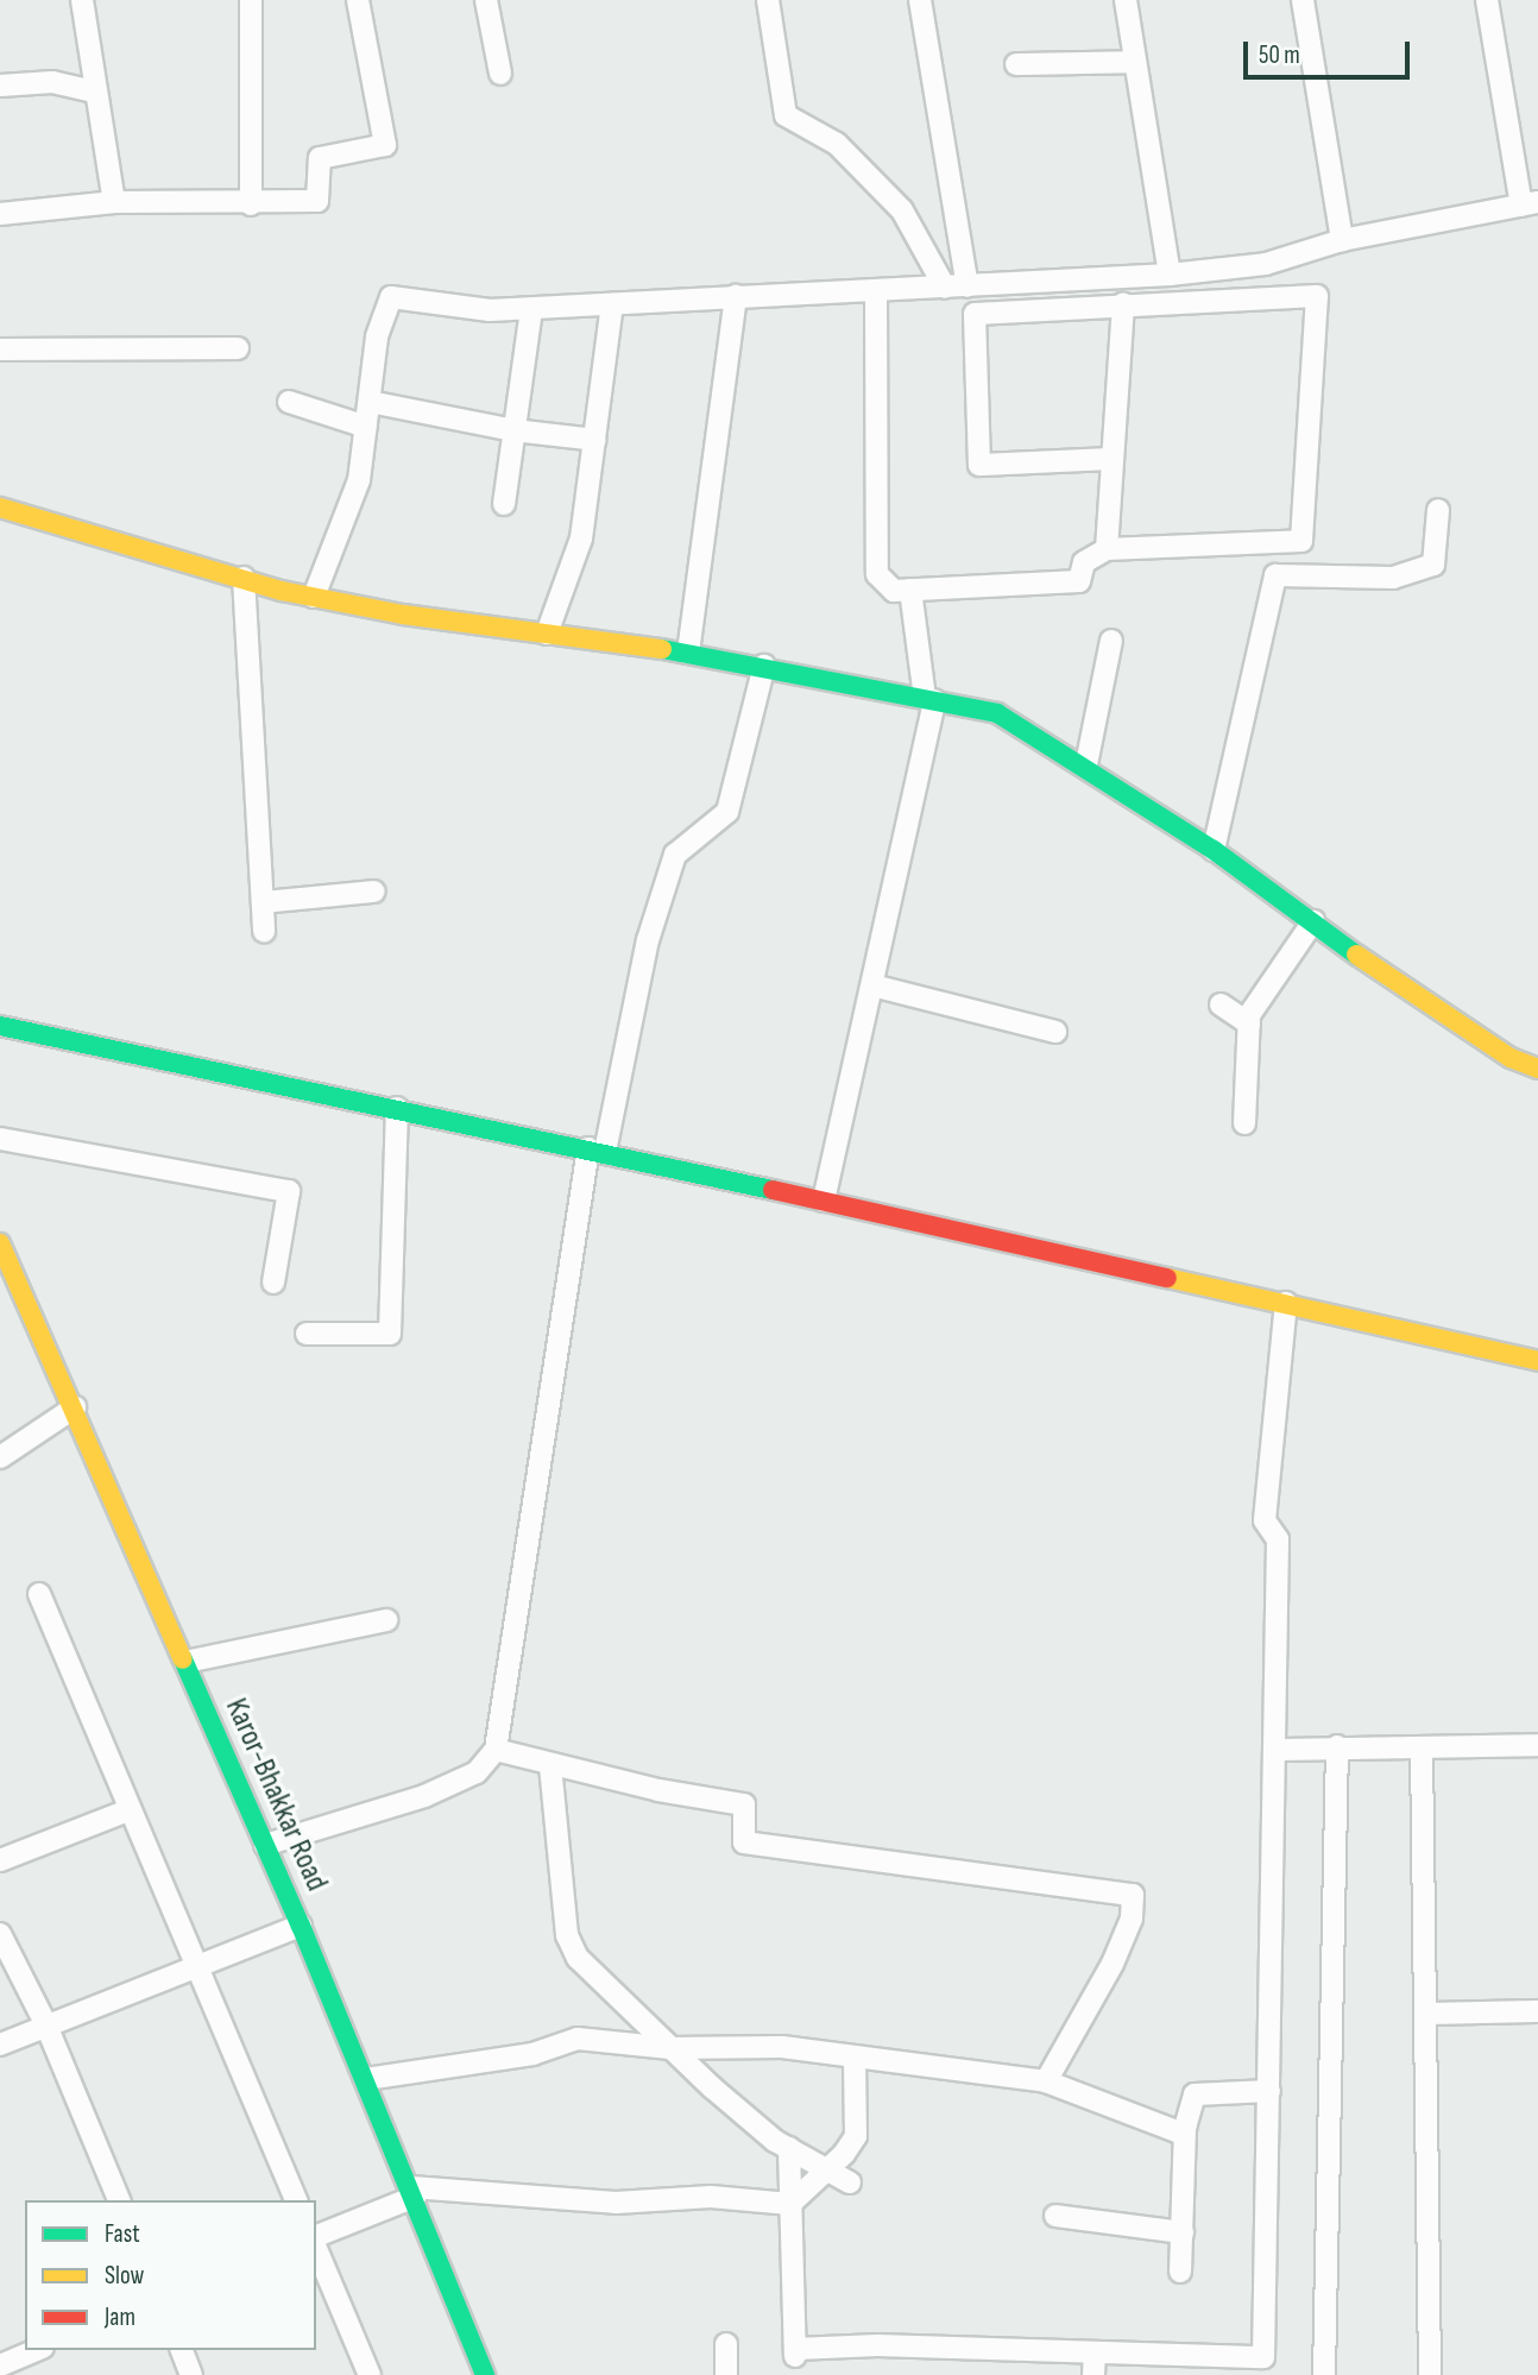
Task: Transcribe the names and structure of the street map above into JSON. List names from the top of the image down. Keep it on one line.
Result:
{"streets":{"main road":["Karor-Bhakkar Road"]},"legend":["Fast","Slow","Jam"],"scale_bar":"50 m"}
